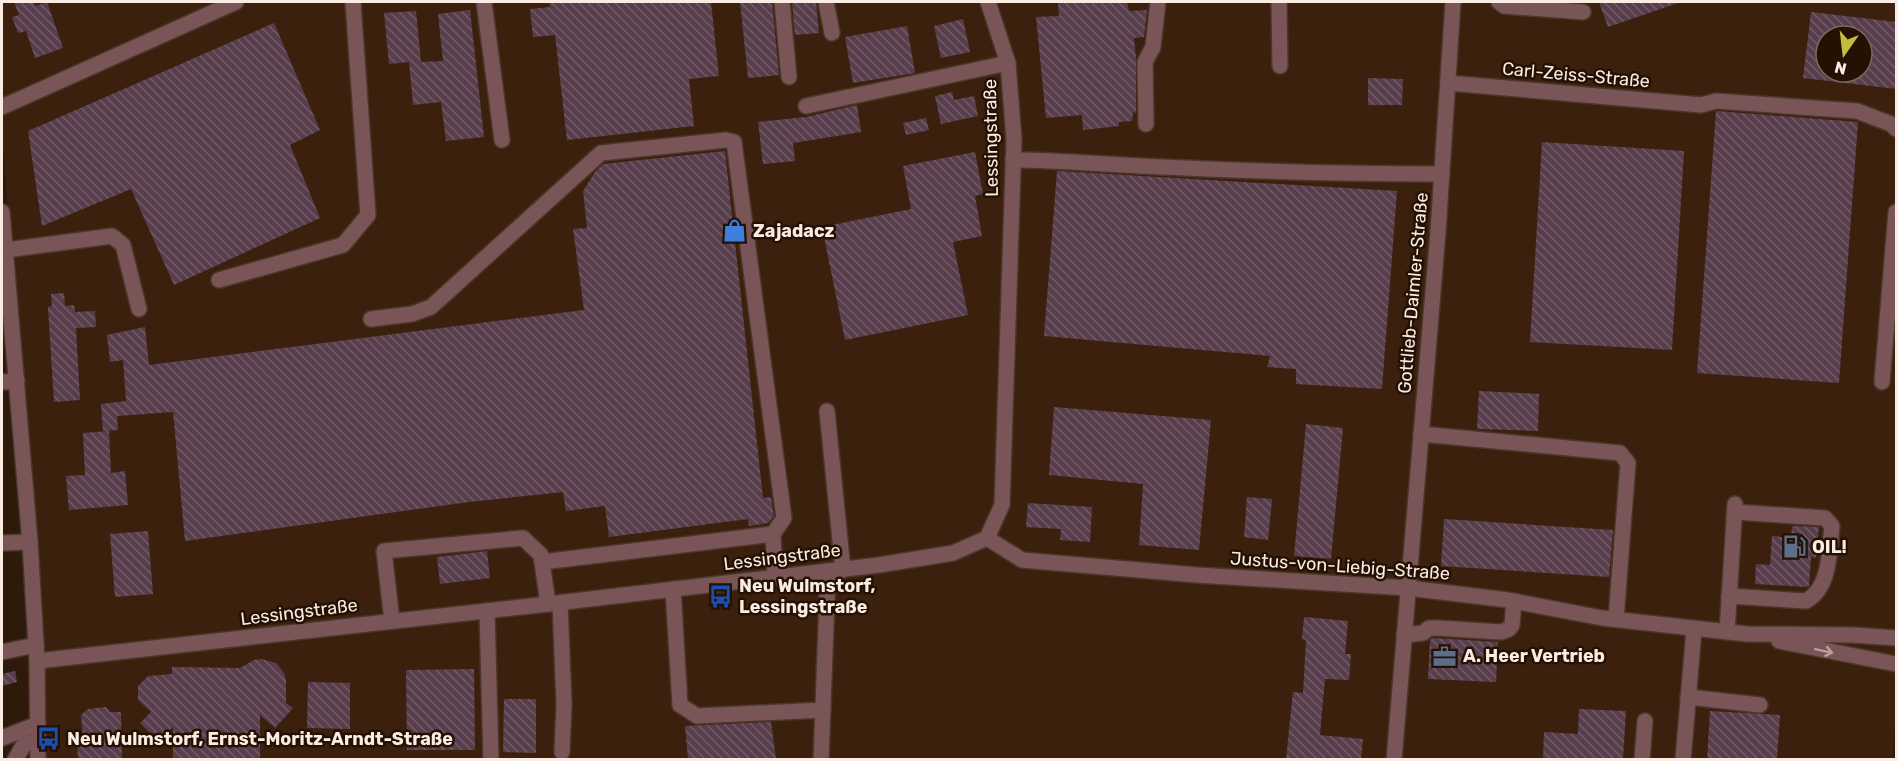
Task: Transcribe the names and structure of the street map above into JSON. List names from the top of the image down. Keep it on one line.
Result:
{"streets":{"street":["Carl-Zeiss-Straße","Lessingstraße","Gottlieb-Daimler-Straße","Justus-von-Liebig-Straße"]},"crossings":[["Carl-Zeiss-Straße","Gottlieb-Daimler-Straße"],["Lessingstraße","Justus-von-Liebig-Straße"],["Gottlieb-Daimler-Straße","Justus-von-Liebig-Straße"]],"places":{"shop":["Zajadacz"],"fuel station":["OIL!"],"bus stop":["Neu Wulmstorf, Lessingstraße","Neu Wulmstorf, Ernst-Moritz-Arndt-Straße"],"office":["A. Heer Vertrieb"]},"north":"bottom"}
